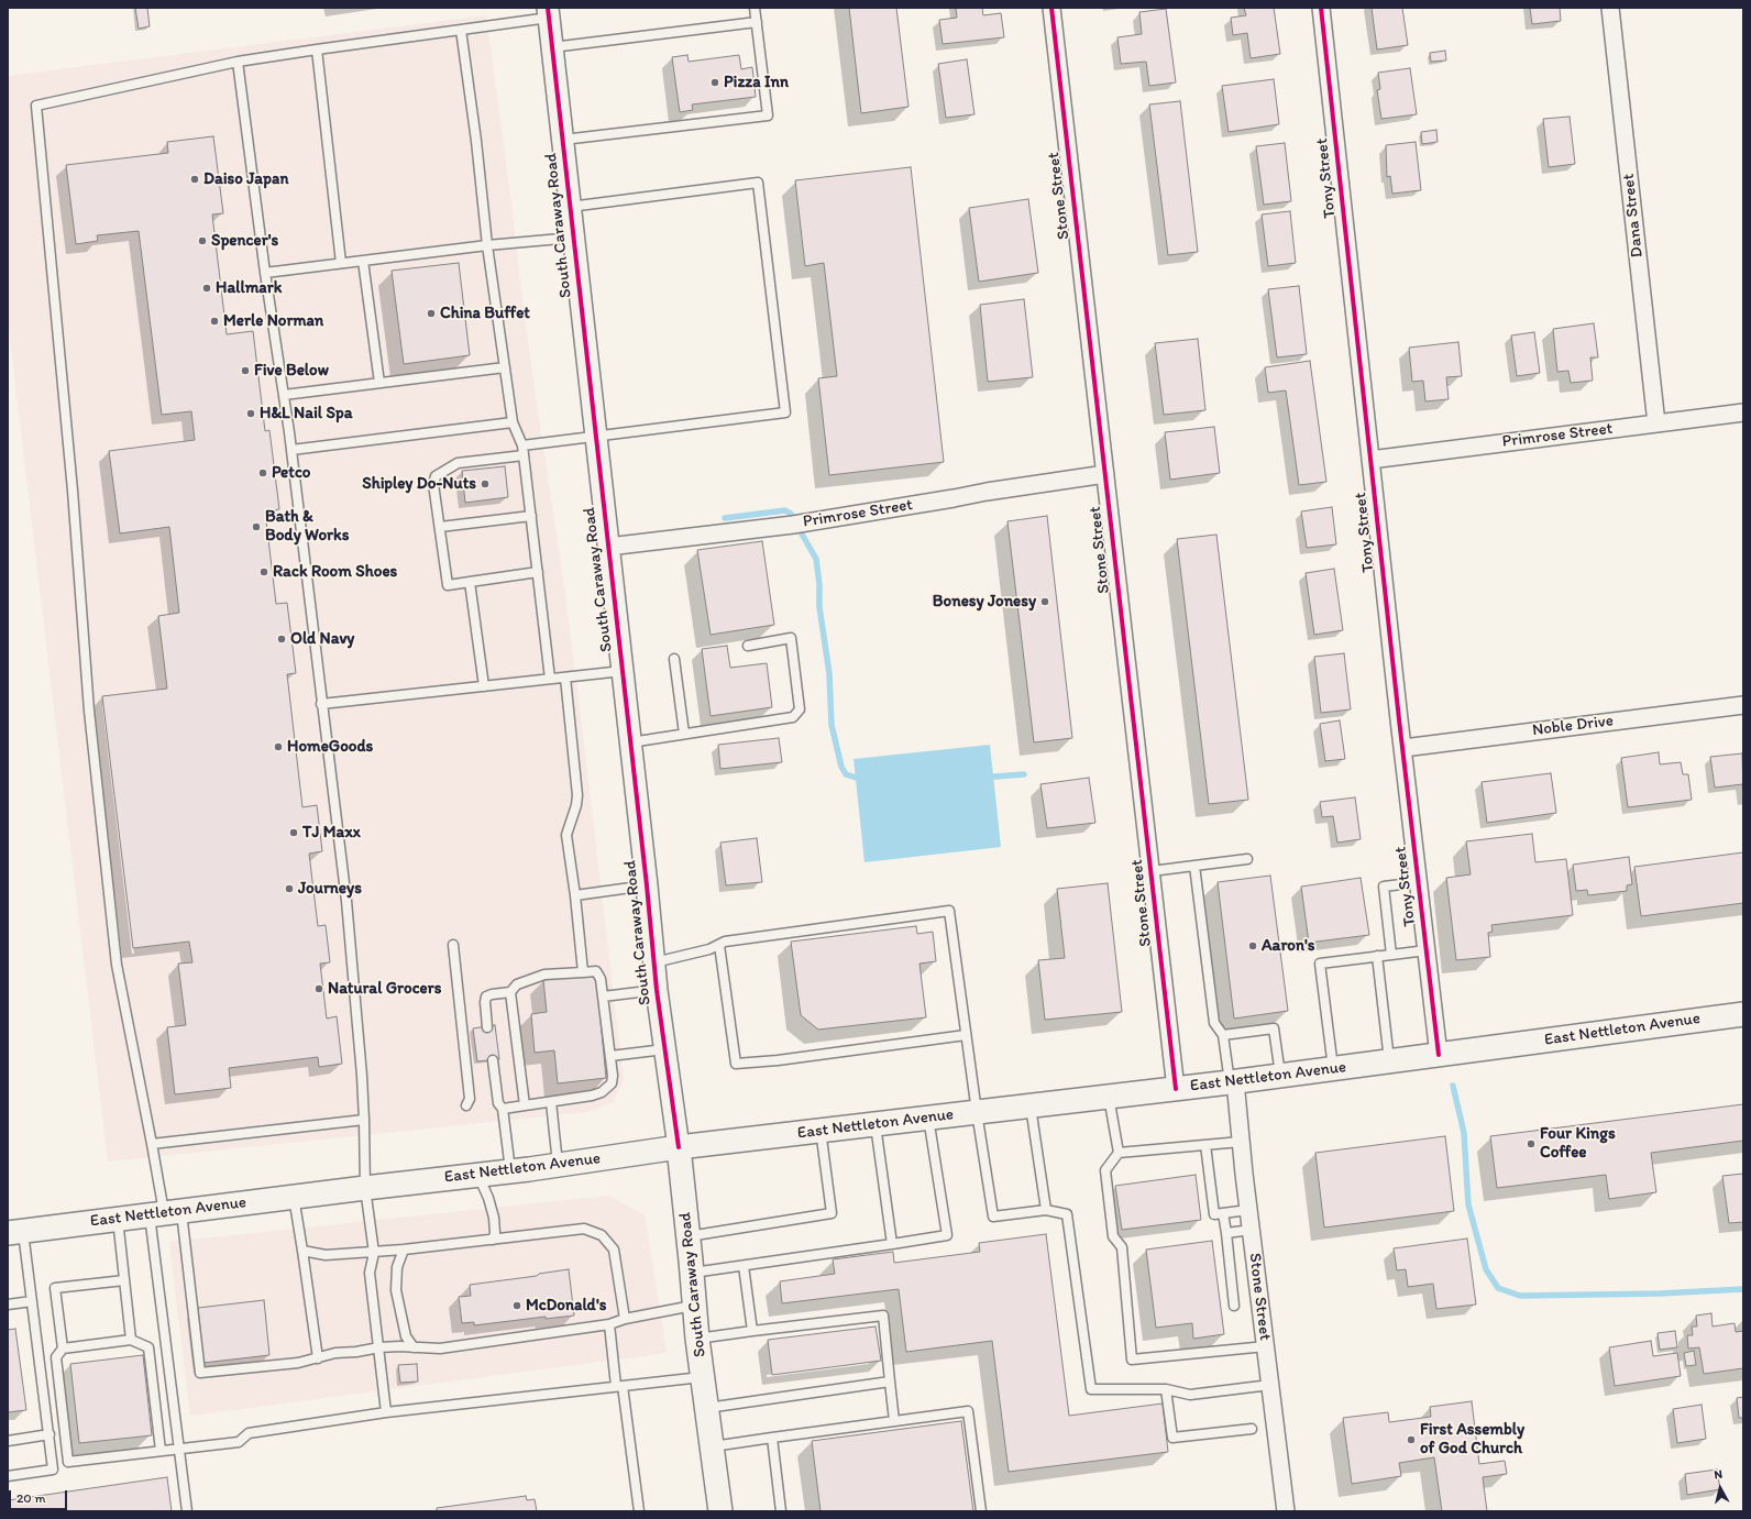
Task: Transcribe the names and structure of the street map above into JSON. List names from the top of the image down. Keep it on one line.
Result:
{"streets":{"main road":["South Caraway Road","East Nettleton Avenue"],"street":["Tony Street","Stone Street","Dana Street","Primrose Street","Noble Drive"]},"crossings":[["Tony Street","Primrose Street"],["Tony Street","Noble Drive"],["Tony Street","East Nettleton Avenue"],["Stone Street","Primrose Street"],["Stone Street","East Nettleton Avenue"],["Dana Street","Primrose Street"],["South Caraway Road","Primrose Street"],["South Caraway Road","East Nettleton Avenue"]],"places":["Pizza Inn","Daiso Japan","Spencer's","Hallmark","China Buffet","Merle Norman","Five Below","H&L Nail Spa","Petco","Shipley Do-Nuts","Bath & Body Works","Rack Room Shoes","Bonesy Jonesy","Old Navy","HomeGoods","TJ Maxx","Journeys","Aaron's","Natural Grocers","Four Kings Coffee","McDonald's","First Assembly of God Church"],"scale_bar":"20 m","north":"top"}
